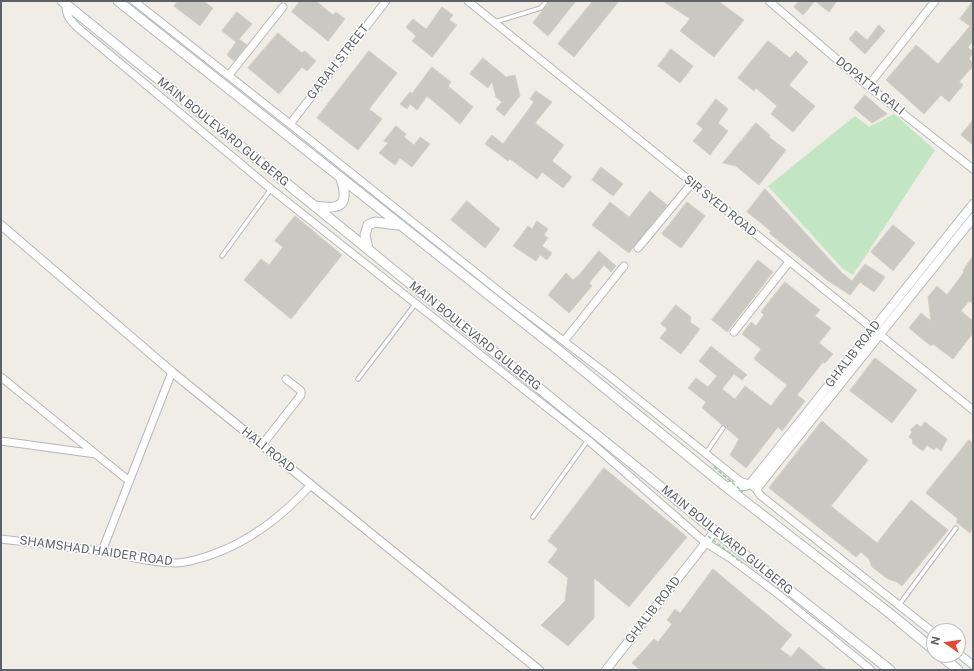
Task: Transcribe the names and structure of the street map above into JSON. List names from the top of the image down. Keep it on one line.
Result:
{"streets":{"main road":["MAIN BOULEVARD GULBERG"],"street":["GABAH STREET","DOPATTA GALI","SIR SYED ROAD","GHALIB ROAD","HALI ROAD","SHAMSHAD HAIDER ROAD"]},"crossings":[["MAIN BOULEVARD GULBERG","GHALIB ROAD"],["SIR SYED ROAD","GHALIB ROAD"],["HALI ROAD","SHAMSHAD HAIDER ROAD"]],"north":"left"}
